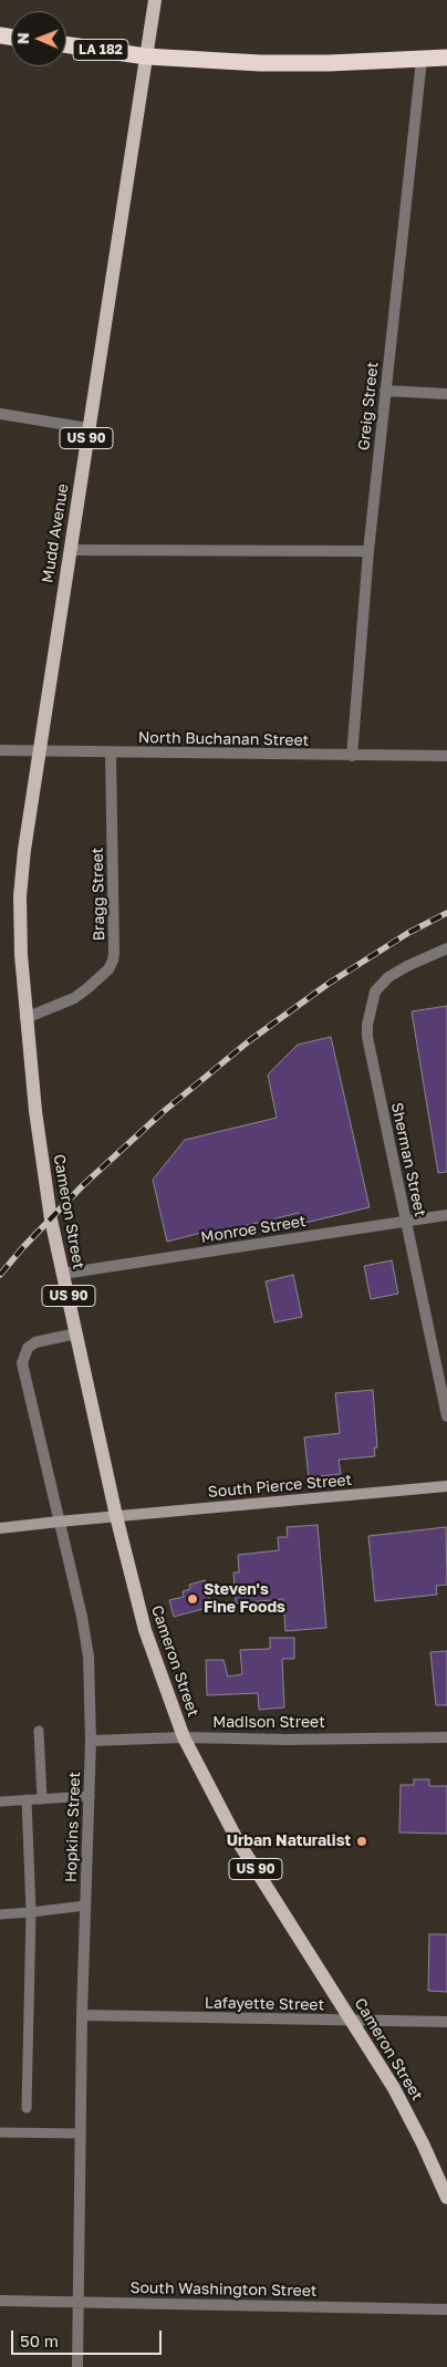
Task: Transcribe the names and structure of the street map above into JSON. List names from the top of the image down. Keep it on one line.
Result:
{"streets":{"highway":["LA 182"],"main road":["US 90","Mudd Avenue","Cameron Street"],"street":["Greig Street","North Buchanan Street","Bragg Street","Sherman Street","Monroe Street","South Pierce Street","Madison Street","Hopkins Street","Lafayette Street","South Washington Street"]},"crossings":[["LA 182","Mudd Avenue"],["Greig Street","North Buchanan Street"],["Mudd Avenue","North Buchanan Street"],["Mudd Avenue","Bragg Street"],["Mudd Avenue","Cameron Street"],["North Buchanan Street","Bragg Street"],["Sherman Street","Monroe Street"],["Cameron Street","Monroe Street"],["Cameron Street","South Pierce Street"],["Cameron Street","Madison Street"],["Cameron Street","Hopkins Street"],["Cameron Street","Lafayette Street"],["South Pierce Street","Hopkins Street"],["Madison Street","Hopkins Street"],["Hopkins Street","Lafayette Street"],["Hopkins Street","South Washington Street"]],"places":["Steven's Fine Foods","Urban Naturalist"],"scale_bar":"50 m","north":"left"}
